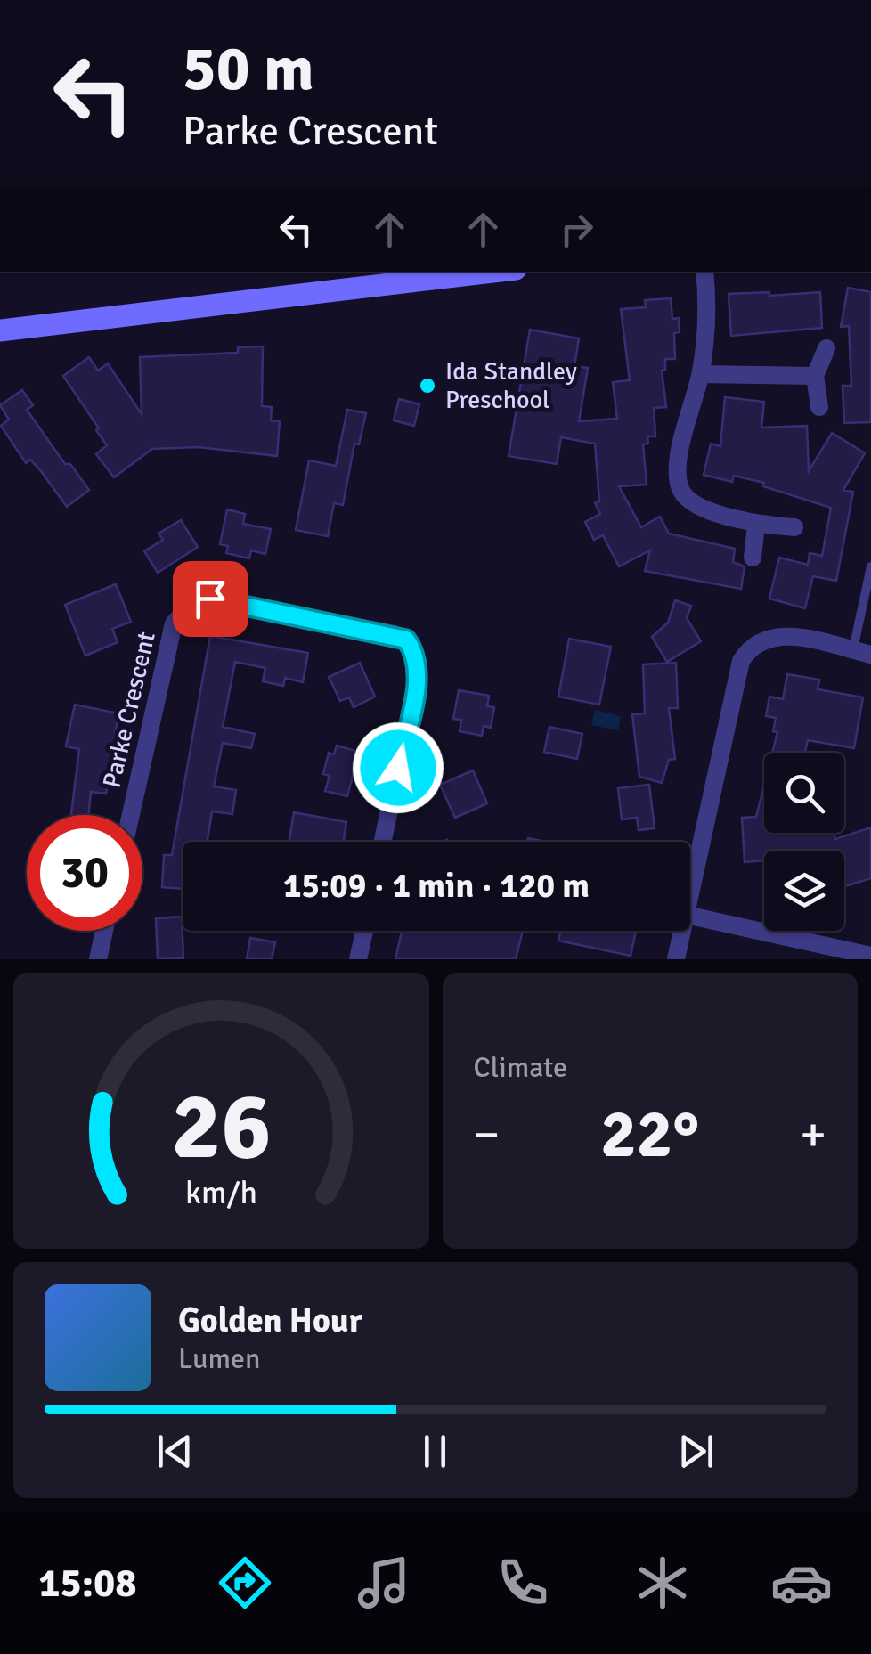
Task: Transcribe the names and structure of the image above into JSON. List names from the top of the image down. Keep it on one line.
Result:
{"streets":{"street":["Parke Crescent"]},"places":["Ida Standley Preschool"],"page":{"turn":["50 m","Parke Crescent"],"limit":"30","trip":"15:09 · 1 min · 120 m","tile":"Climate","heat":["−","22°","+"],"song":["Golden Hour","Lumen"],"tabs":"15:08","gauge":["26","km/h"]}}
